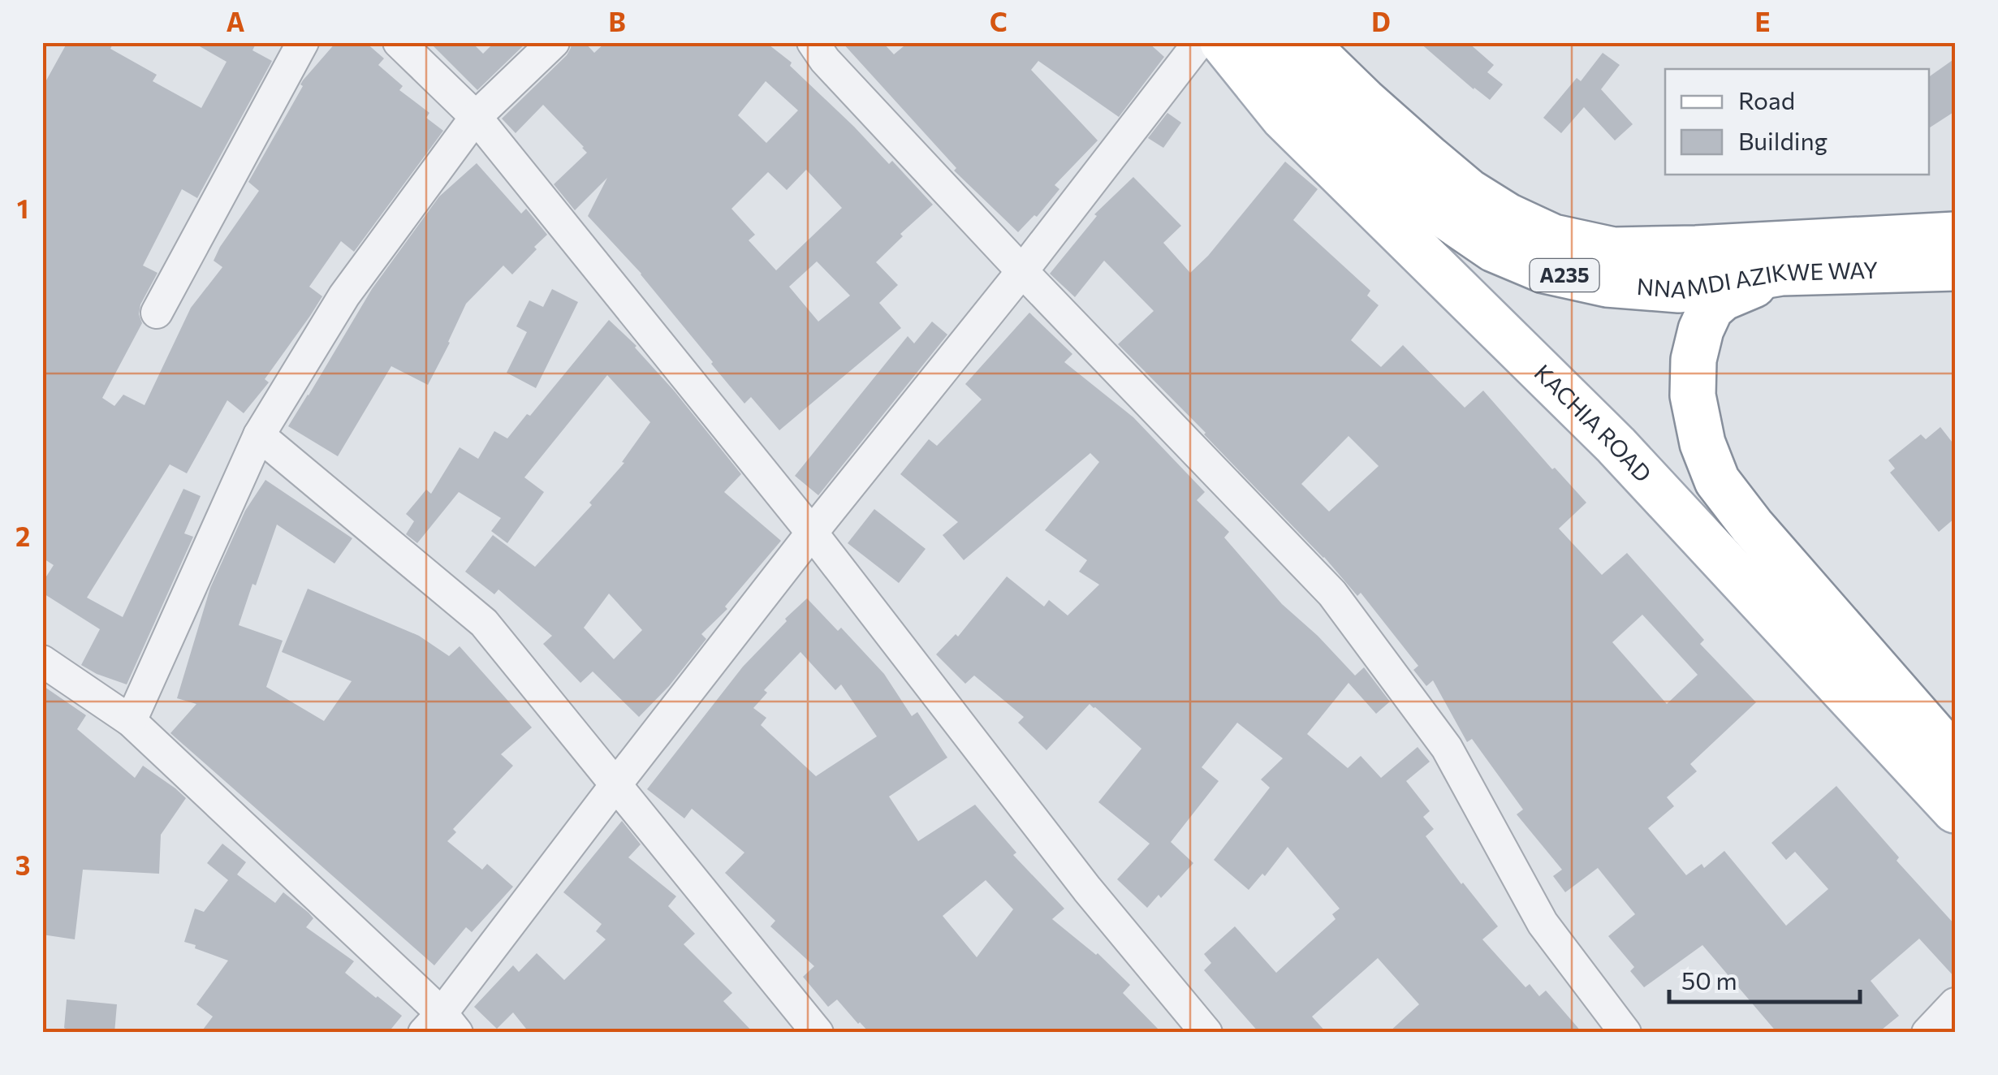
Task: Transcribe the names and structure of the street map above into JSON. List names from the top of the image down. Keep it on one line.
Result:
{"streets":{"main road":["A235","NNAMDI AZIKWE WAY","KACHIA ROAD"]},"legend":["Road","Building"],"scale_bar":"50 m","grid":{"columns":["A","B","C","D","E"],"rows":["1","2","3"]}}
